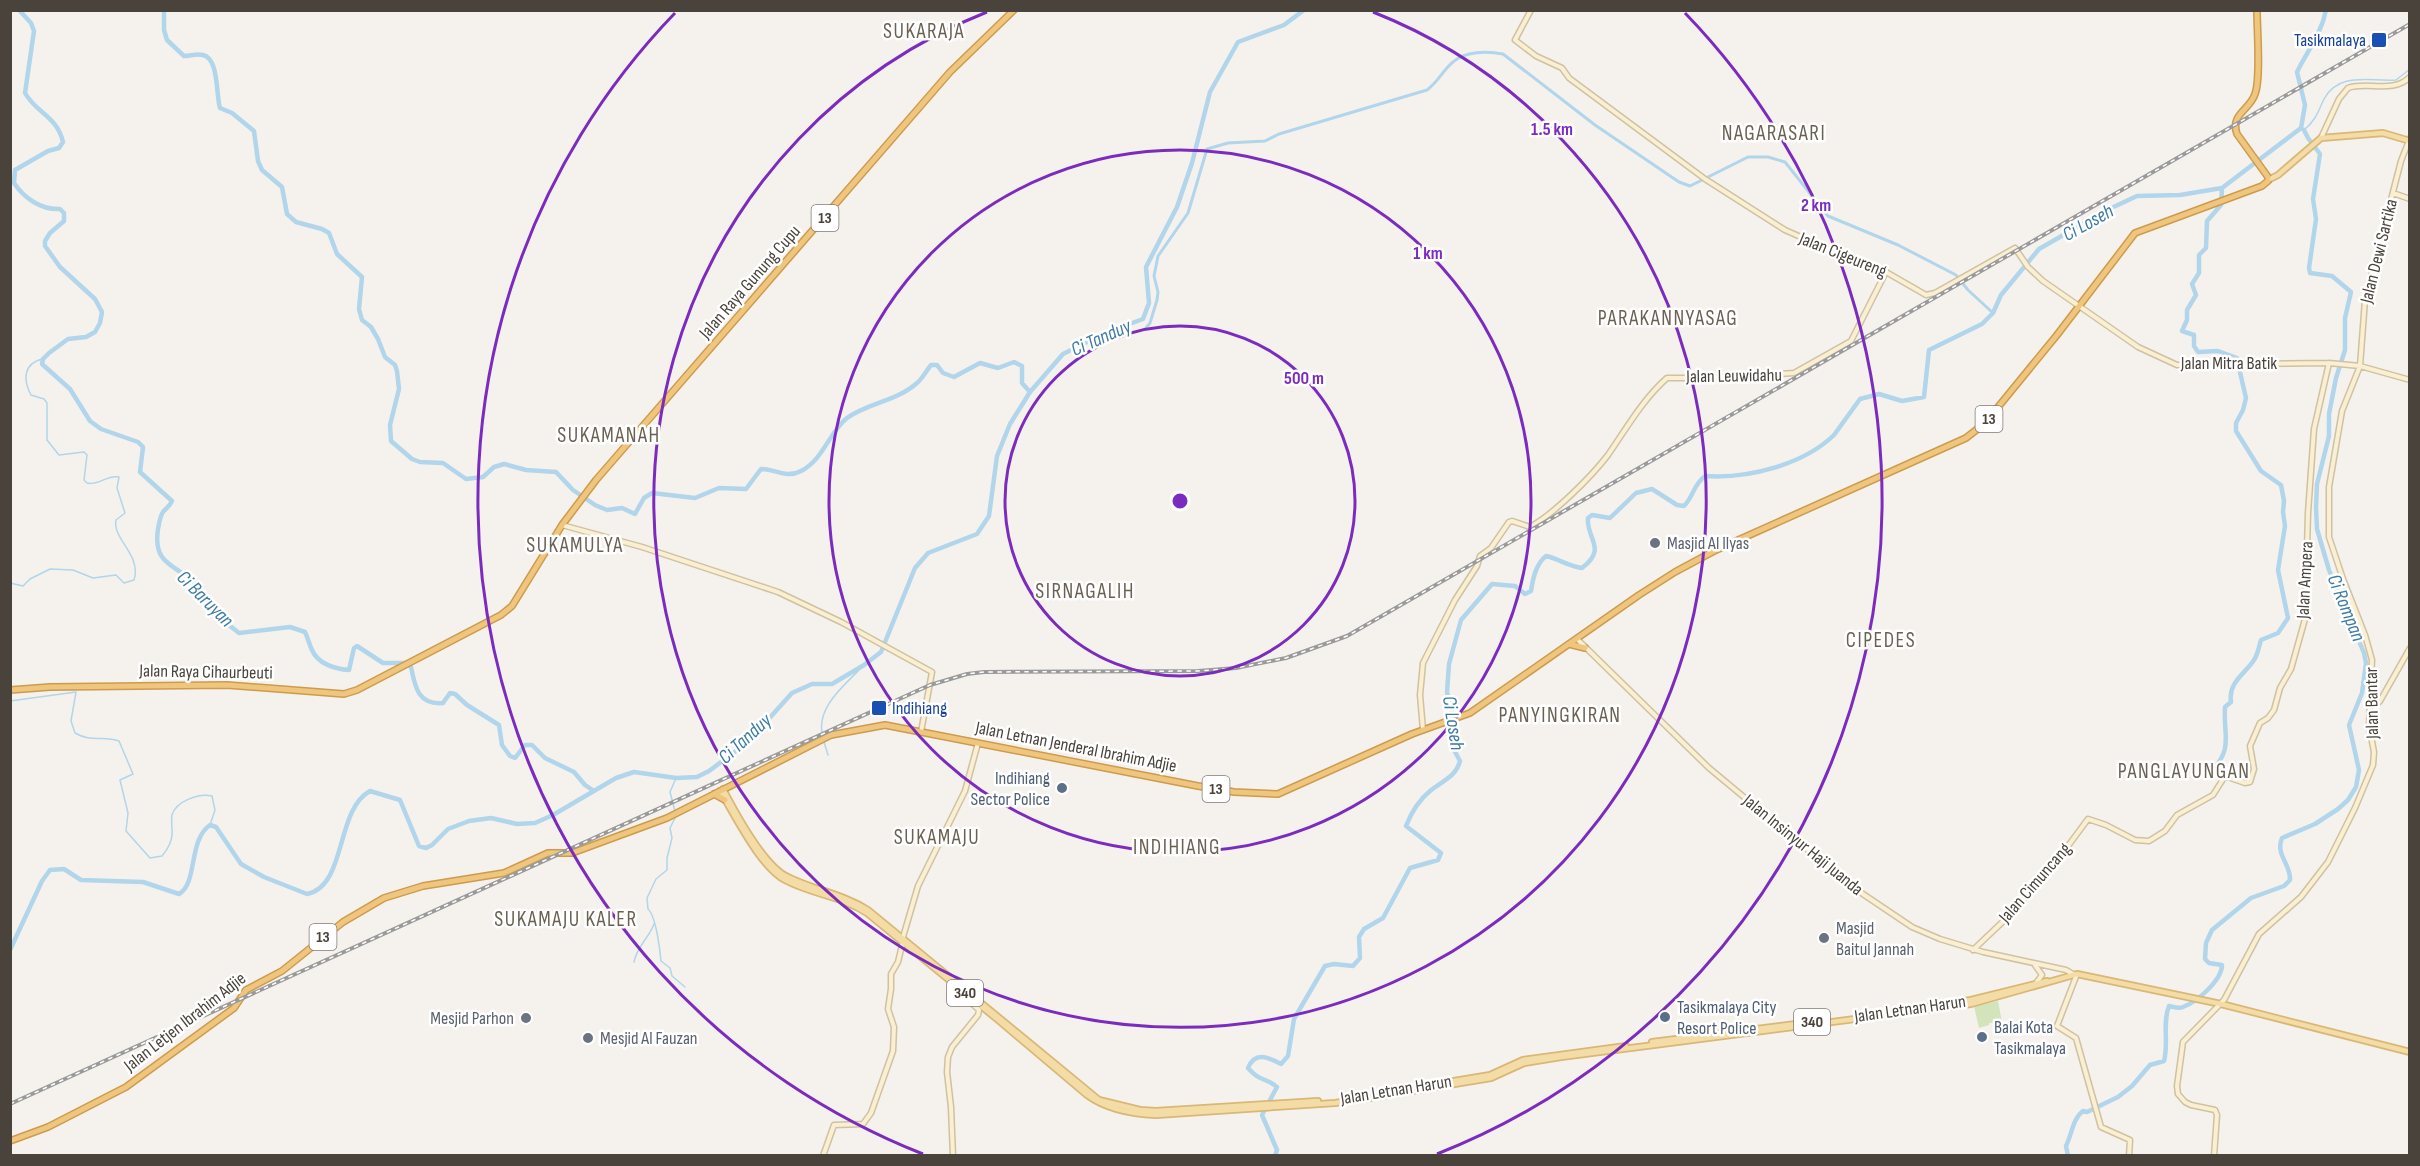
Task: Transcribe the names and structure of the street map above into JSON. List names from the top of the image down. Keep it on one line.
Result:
{"streets":{"highway":["13","Jalan Raya Gunung Cupu","Jalan Raya Cihaurbeuti","Jalan Letnan Jenderal Ibrahim Adjie","Jalan Letjen Ibrahim Adjie"],"main road":["340","Jalan Letnan Harun"],"street":["Jalan Dewi Sartika","Jalan Cigeureng","Jalan Mitra Batik","Jalan Leuwidahu","Jalan Ampera","Jalan Bantar","Jalan Insinyur Haji Juanda","Jalan Cimuncang"]},"crossings":[["13","Jalan Mitra Batik"],["13","Jalan Leuwidahu"],["13","Jalan Letnan Jenderal Ibrahim Adjie"],["13","Jalan Insinyur Haji Juanda"],["Jalan Dewi Sartika","Jalan Mitra Batik"],["Jalan Dewi Sartika","Jalan Bantar"],["Jalan Cigeureng","Jalan Mitra Batik"],["Jalan Cigeureng","Jalan Leuwidahu"],["Jalan Raya Gunung Cupu","Jalan Raya Cihaurbeuti"],["Jalan Mitra Batik","Jalan Ampera"],["Jalan Mitra Batik","Jalan Bantar"],["Jalan Leuwidahu","Jalan Letnan Jenderal Ibrahim Adjie"],["Jalan Ampera","Jalan Cimuncang"],["Jalan Letnan Jenderal Ibrahim Adjie","Jalan Letnan Harun"],["Jalan Letnan Jenderal Ibrahim Adjie","Jalan Letjen Ibrahim Adjie"],["Jalan Insinyur Haji Juanda","Jalan Cimuncang"],["Jalan Letnan Harun","Jalan Letjen Ibrahim Adjie"]],"districts":["SUKARAJA","NAGARASARI","PARAKANNYASAG","SUKAMANAH","SUKAMULYA","SIRNAGALIH","CIPEDES","PANYINGKIRAN","PANGLAYUNGAN","SUKAMAJU","INDIHIANG","SUKAMAJU KALER"],"water":["Ci Loseh","Ci Tanduy","Ci Baruyan","Ci Rompan"],"places":{"transit":["Tasikmalaya","Indihiang"],"other":["Masjid Al Ilyas","Indihiang Sector Police","Masjid Baitul Jannah","Tasikmalaya City Resort Police","Mesjid Parhon","Balai Kota Tasikmalaya","Mesjid Al Fauzan"]},"rings":["1.5 km","2 km","1 km","500 m"]}
